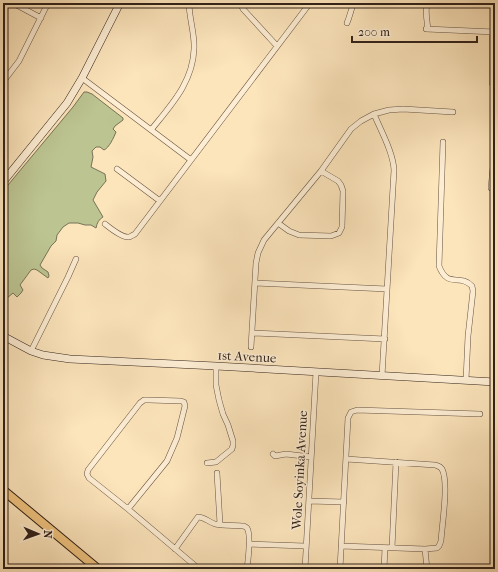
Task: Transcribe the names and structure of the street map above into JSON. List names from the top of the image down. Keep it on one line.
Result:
{"streets":{"street":["1st Avenue","Wole Soyinka Avenue"]},"crossings":[["1st Avenue","Wole Soyinka Avenue"]],"scale_bar":"200 m","north":"right"}
